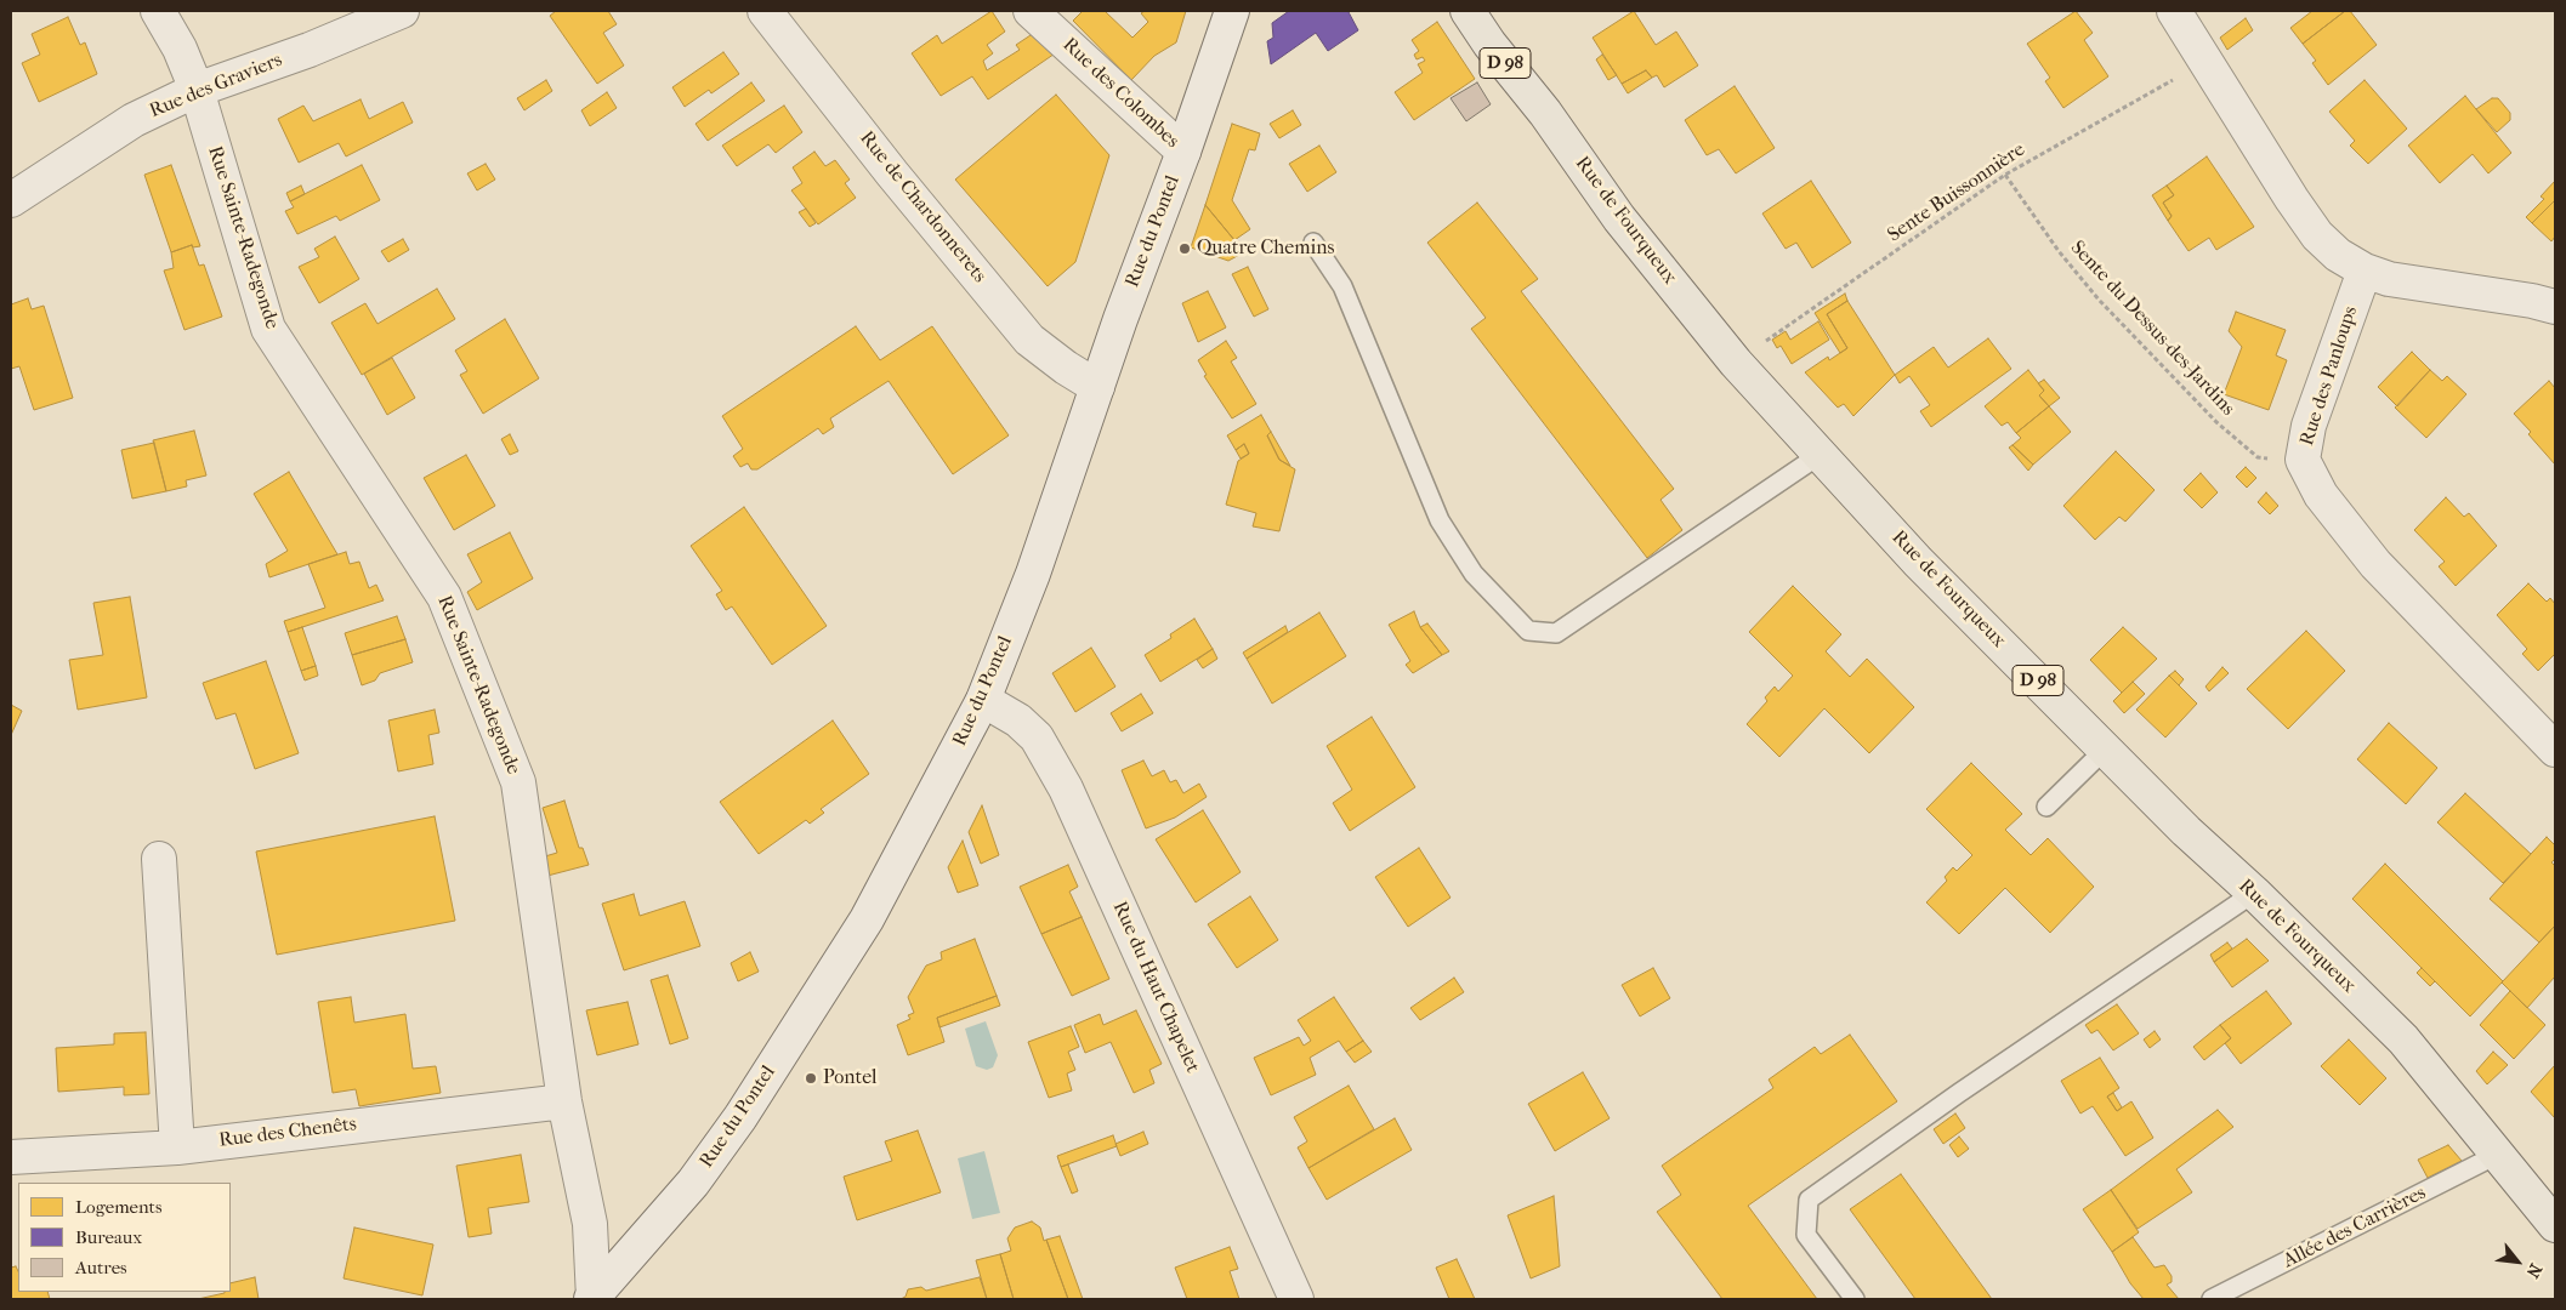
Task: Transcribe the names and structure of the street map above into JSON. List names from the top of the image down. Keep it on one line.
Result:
{"streets":{"main road":["D 98","Rue de Fourqueux"],"street":["Rue des Graviers","Rue des Colombes","Rue de Chardonnerets","Rue du Pontel","Rue Sainte-Radegonde","Rue des Panloups","Rue du Haut Chapelet","Rue des Chenêts"],"lane":["Allée des Carrières"],"path":["Sente Buissonnière","Sente du Dessus-des-Jardins"]},"crossings":[["Rue des Graviers","Rue Sainte-Radegonde"],["Rue des Colombes","Rue du Pontel"],["Sente Buissonnière","Rue de Fourqueux"],["Sente Buissonnière","Sente du Dessus-des-Jardins"],["Rue de Chardonnerets","Rue du Pontel"],["Rue de Fourqueux","Allée des Carrières"],["Rue du Pontel","Rue Sainte-Radegonde"],["Rue du Pontel","Rue du Haut Chapelet"],["Rue Sainte-Radegonde","Rue des Chenêts"],["Sente du Dessus-des-Jardins","Rue des Panloups"]],"places":["Quatre Chemins","Pontel"],"legend":["Logements","Bureaux","Autres"],"north":"bottom right"}
